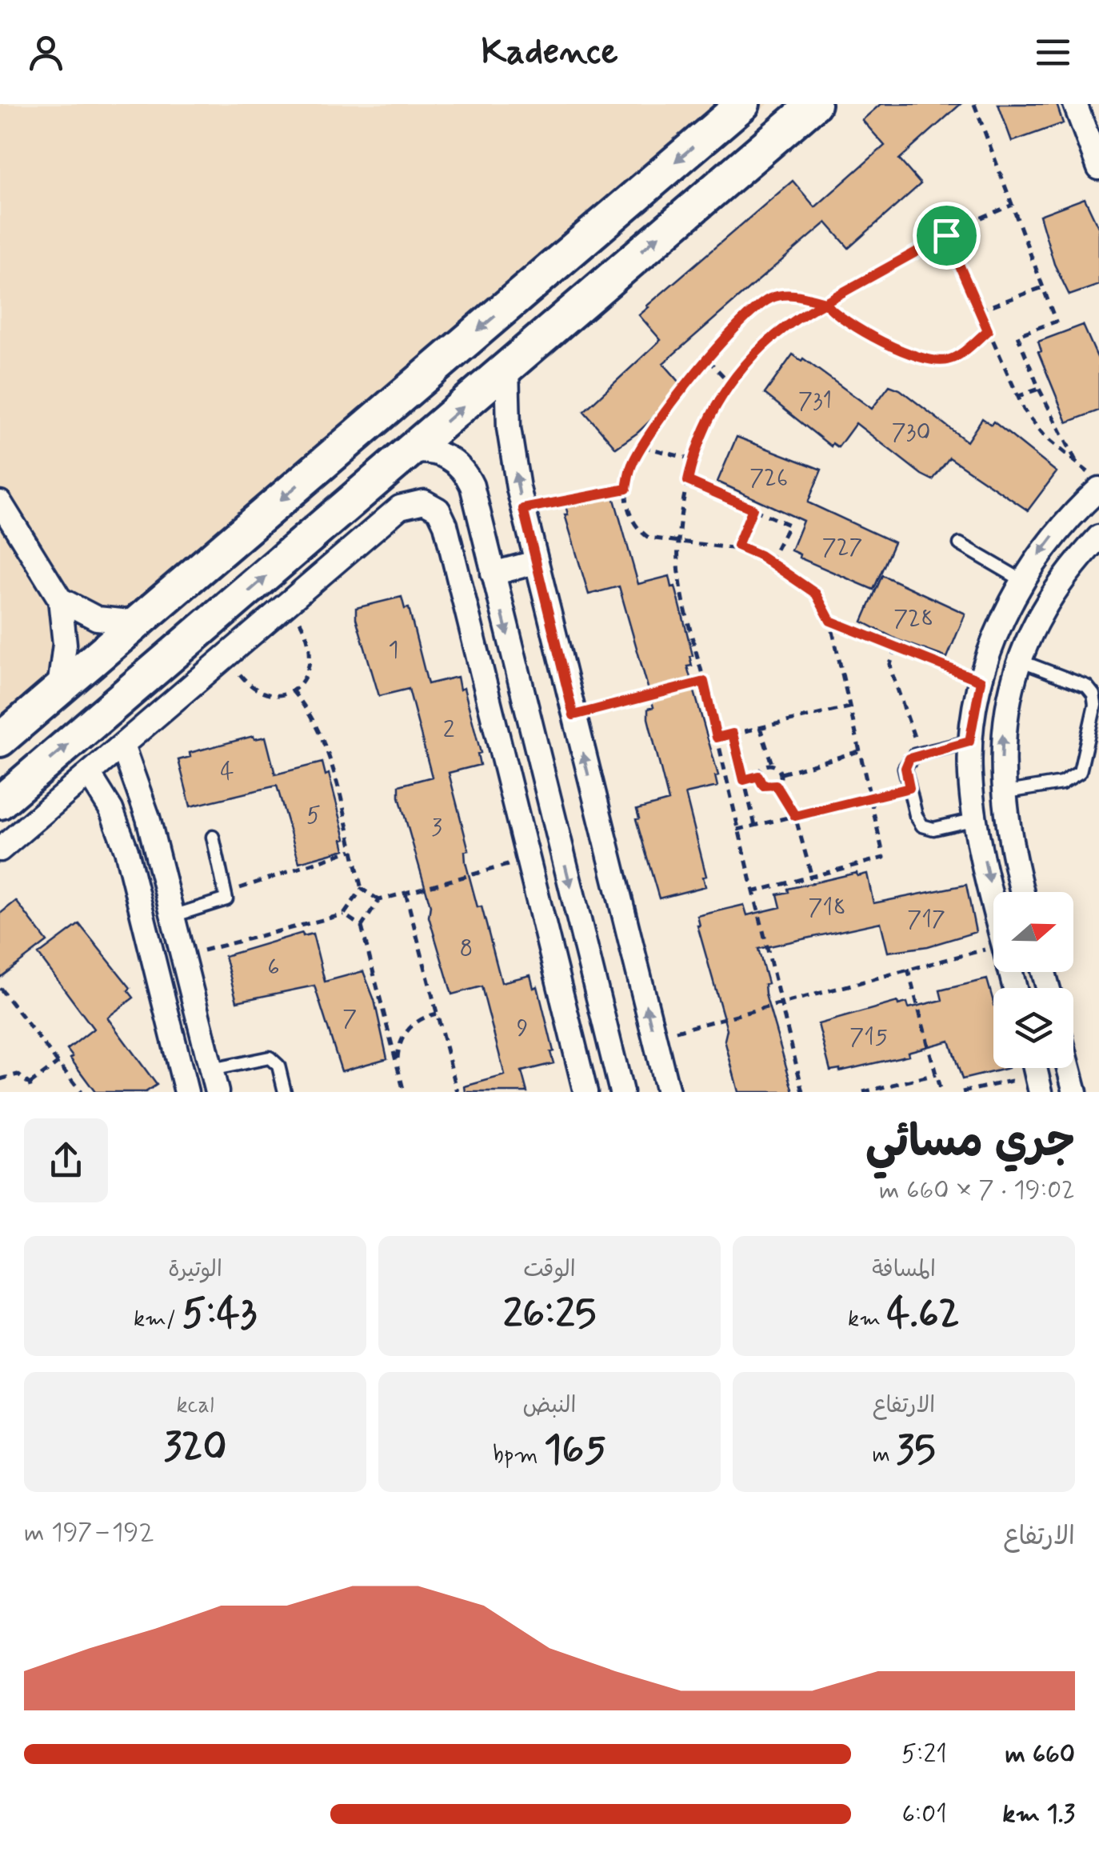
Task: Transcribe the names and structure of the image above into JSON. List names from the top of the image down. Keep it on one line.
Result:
{"house_numbers":["731","730","726","727","728","1","2","4","5","3","718","717","8","6","7","9","715"],"north":"right","page":{"header":"Kadence","heading":["جري مسائي","19:02 · 7 × 660 m"],"stats":[["المسافة","4.62 km"],["الوقت","26:25"],["الوتيرة","5:43 /km"],["الارتفاع","35 m"],["النبض","165 bpm"],["kcal","320"]],"chart":["الارتفاع","192–197 m"],"list":[{"name":"660 m","note":"5:21"},{"name":"1.3 km","note":"6:01"}]}}
